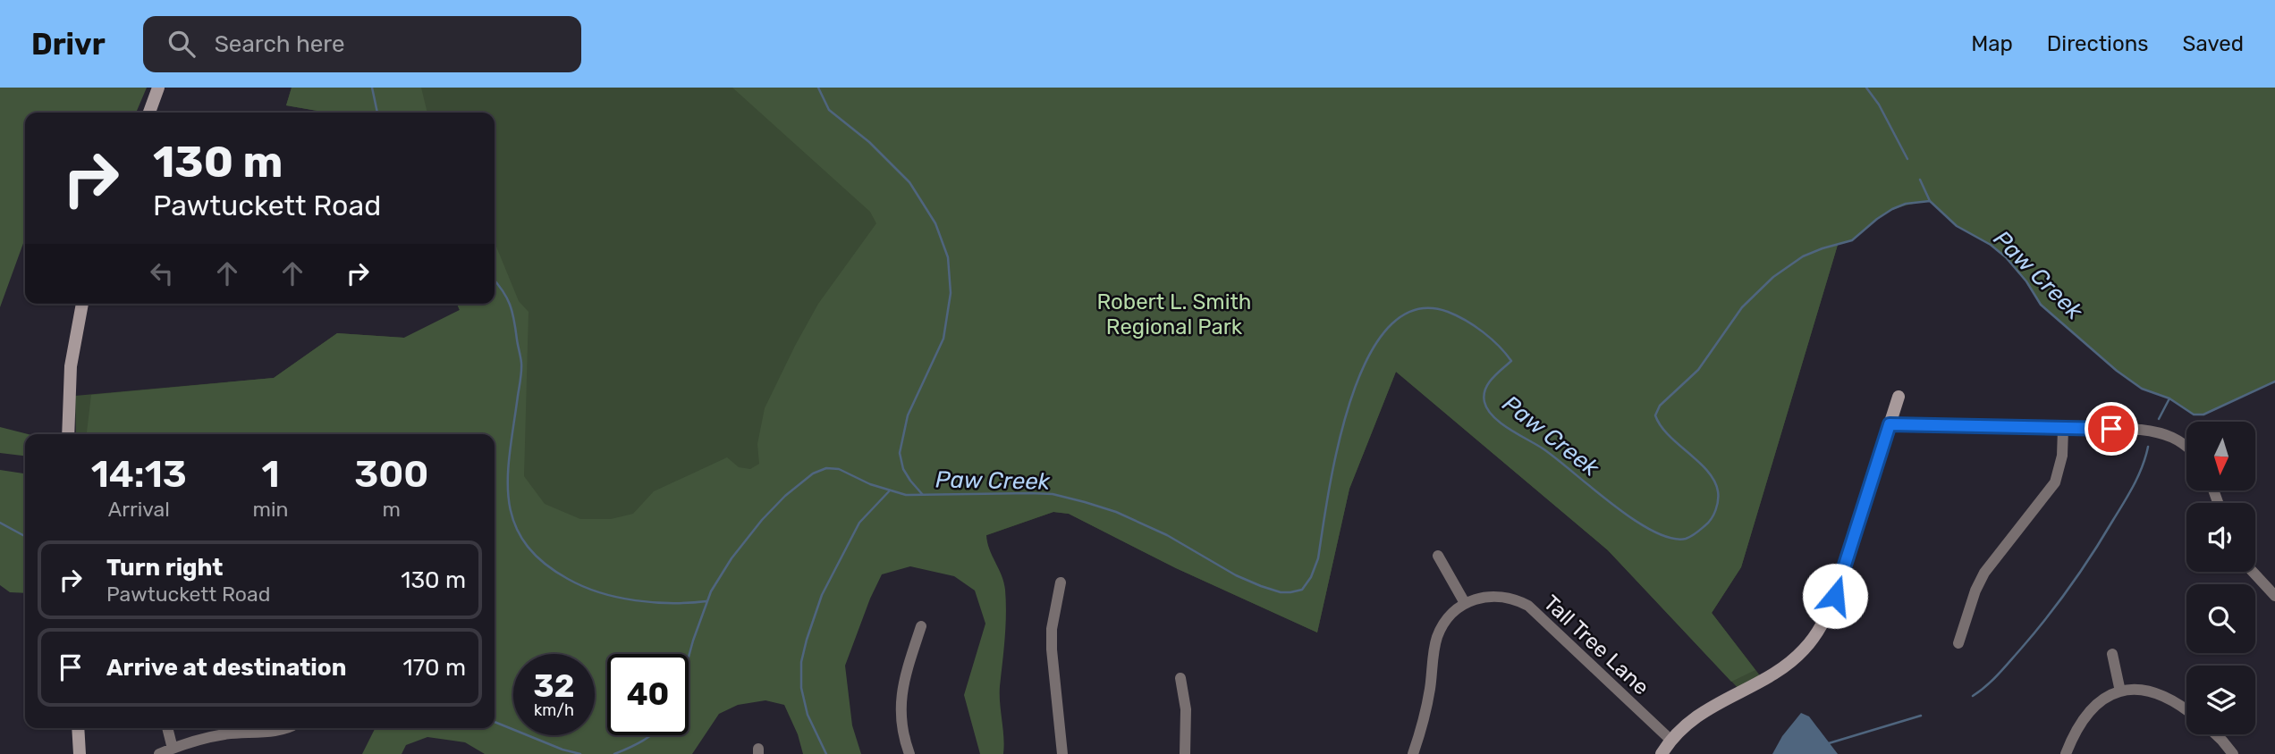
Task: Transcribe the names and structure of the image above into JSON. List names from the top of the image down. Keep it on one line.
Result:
{"streets":{"street":["Tall Tree Lane"]},"water":["Paw Creek"],"parks":["Robert L. Smith Regional Park"],"north":"bottom","page":{"header":"Drivr","search":"Search here","nav":["Map","Directions","Saved"],"turn":["130 m","Pawtuckett Road"],"eta":["14:13","Arrival","1","min","300","m"],"list":[{"name":"Turn right","note":"Pawtuckett Road","value":"130 m"},{"name":"Arrive at destination","value":"170 m"}],"speed":"32 km/h","limit":"40"}}
